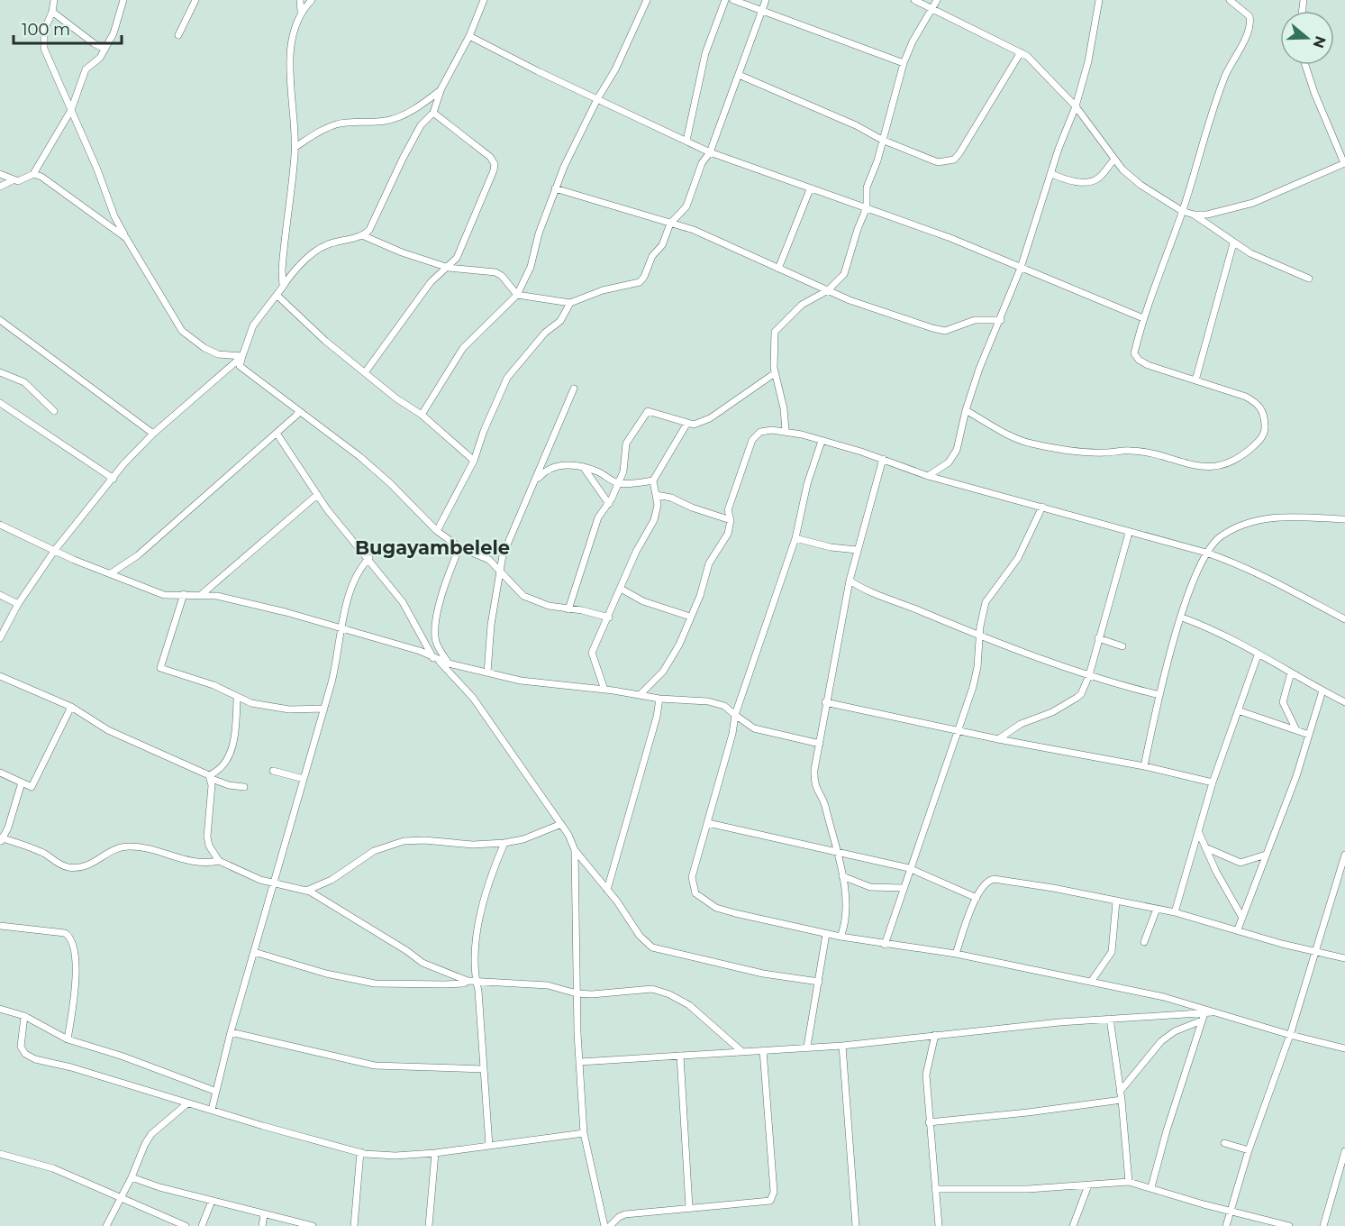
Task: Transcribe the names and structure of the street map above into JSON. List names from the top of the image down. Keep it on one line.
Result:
{"districts":["Bugayambelele"],"scale_bar":"100 m","north":"right"}
